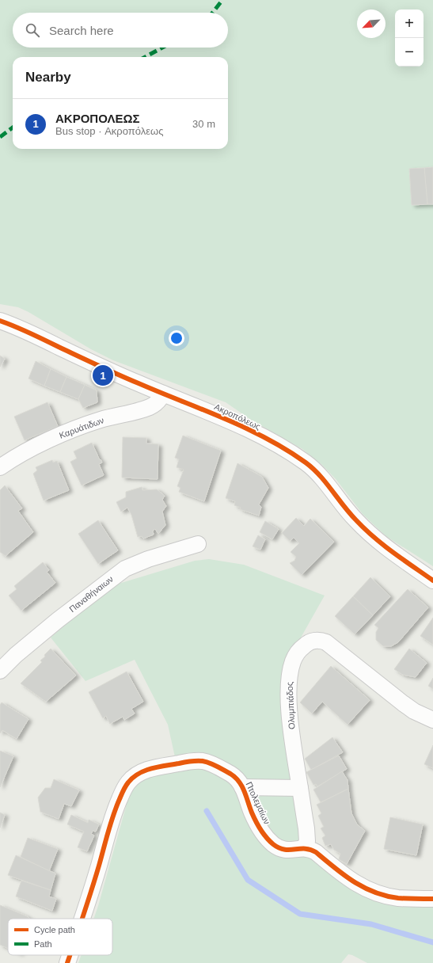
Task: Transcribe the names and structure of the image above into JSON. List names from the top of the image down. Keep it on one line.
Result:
{"streets":{"street":["Ακροπόλεως","Καρυάτιδων","Παναθήναιων","Ολυμπιάδος","Πτολεμαίων"]},"crossings":[["Ακροπόλεως","Καρυάτιδων"],["Ολυμπιάδος","Πτολεμαίων"]],"legend":["Cycle path","Path"],"north":"bottom left","page":{"map_buttons":["+","−"],"search":"Search here","heading":"Nearby","list":[{"mark":"1","name":"ΑΚΡΟΠΟΛΕΩΣ","note":"Bus stop · Ακροπόλεως","value":"30 m"}],"pins":"1"}}
